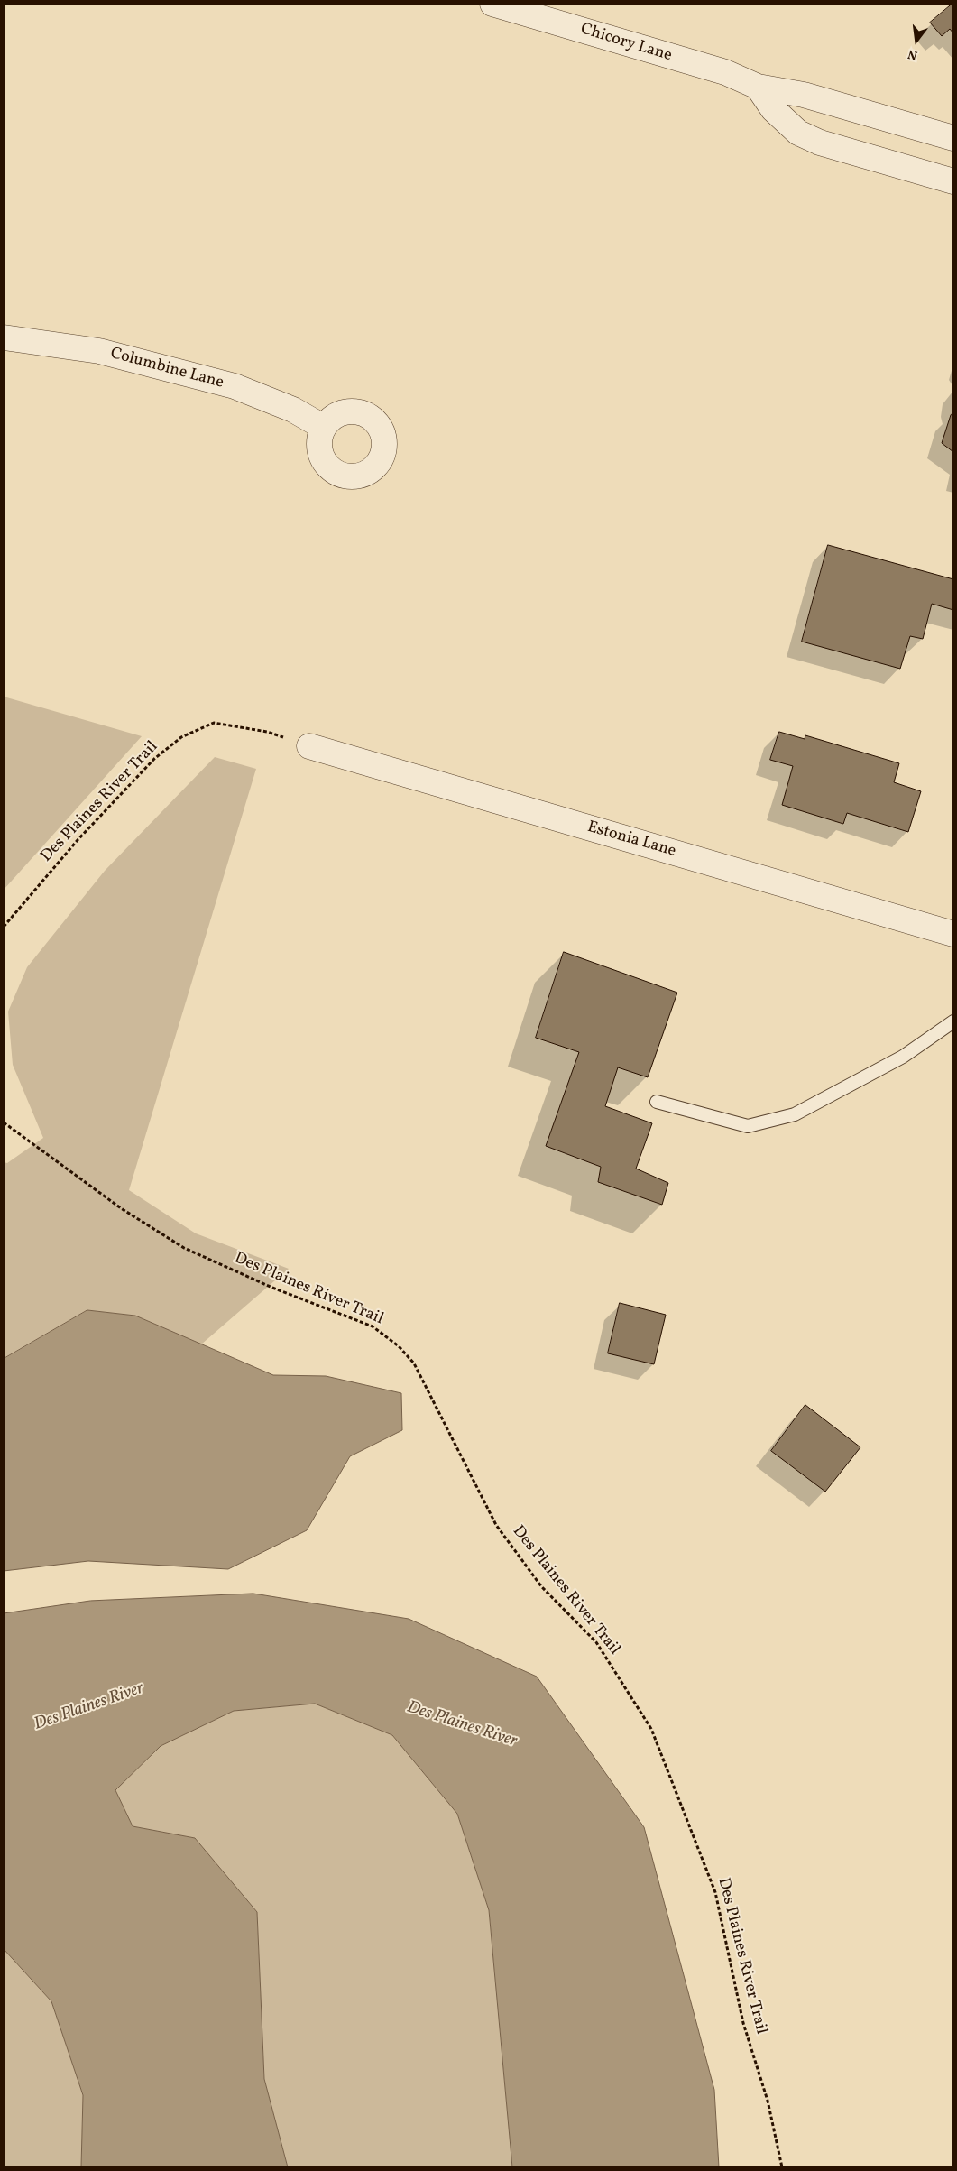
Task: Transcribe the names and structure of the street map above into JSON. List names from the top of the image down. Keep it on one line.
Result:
{"streets":{"street":["Chicory Lane","Columbine Lane","Estonia Lane"],"path":["Des Plaines River Trail"]},"crossings":[["Des Plaines River Trail","Estonia Lane"]],"water":["Des Plaines River"],"north":"bottom"}
